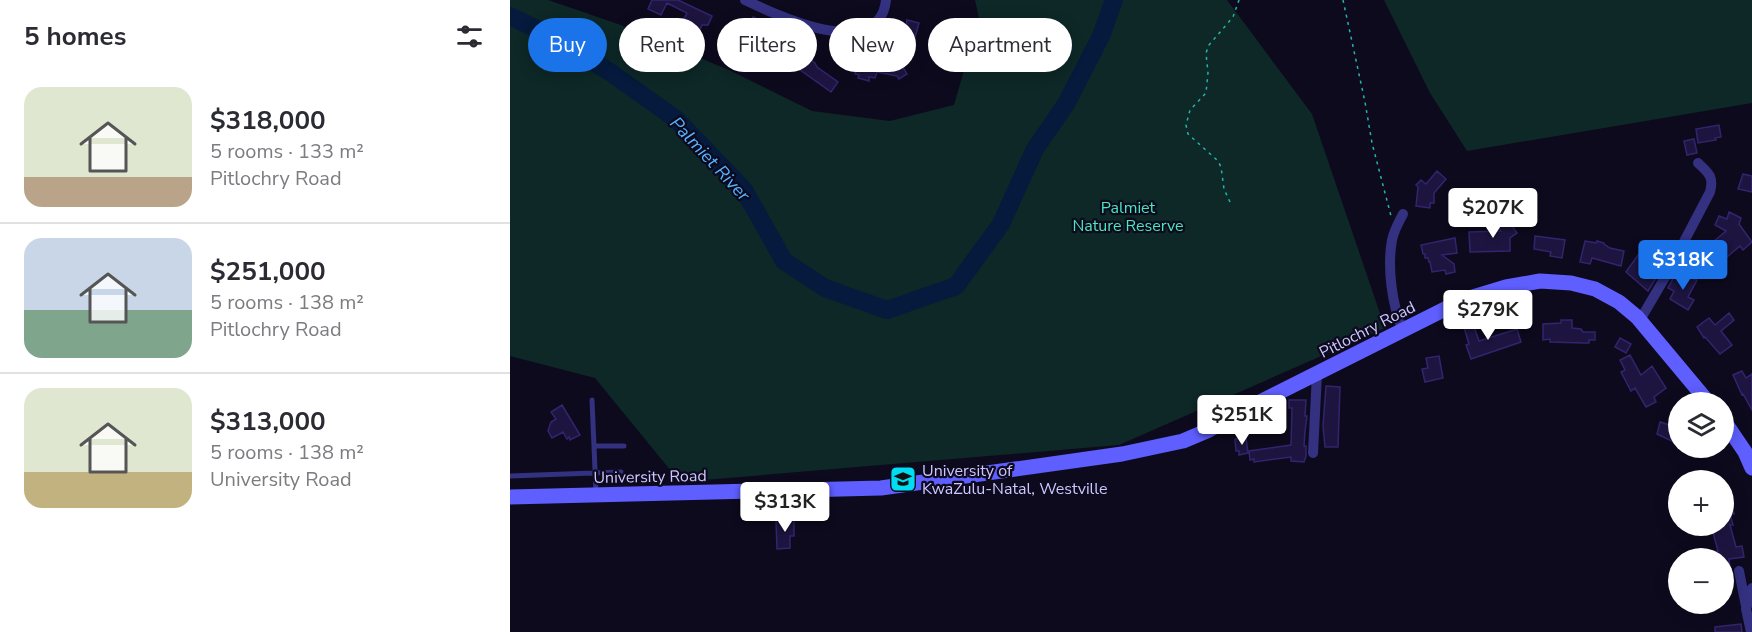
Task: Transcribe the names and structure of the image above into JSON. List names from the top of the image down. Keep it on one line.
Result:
{"streets":{"street":["Pitlochry Road","University Road"]},"crossings":[["Pitlochry Road","University Road"]],"water":["Palmiet River"],"parks":["Palmiet Nature Reserve"],"places":{"school or university":["University of KwaZulu-Natal, Westville"]},"page":{"heading":"5 homes","chip":["Buy","Rent","Filters","New","Apartment"],"list":[{"name":"$318,000","note":"5 rooms · 133 m² · Pitlochry Road"},{"name":"$251,000","note":"5 rooms · 138 m² · Pitlochry Road"},{"name":"$313,000","note":"5 rooms · 138 m² · University Road"}],"price":["$207K","$318K","$279K","$251K","$313K"],"map_buttons":["+","−"]}}
